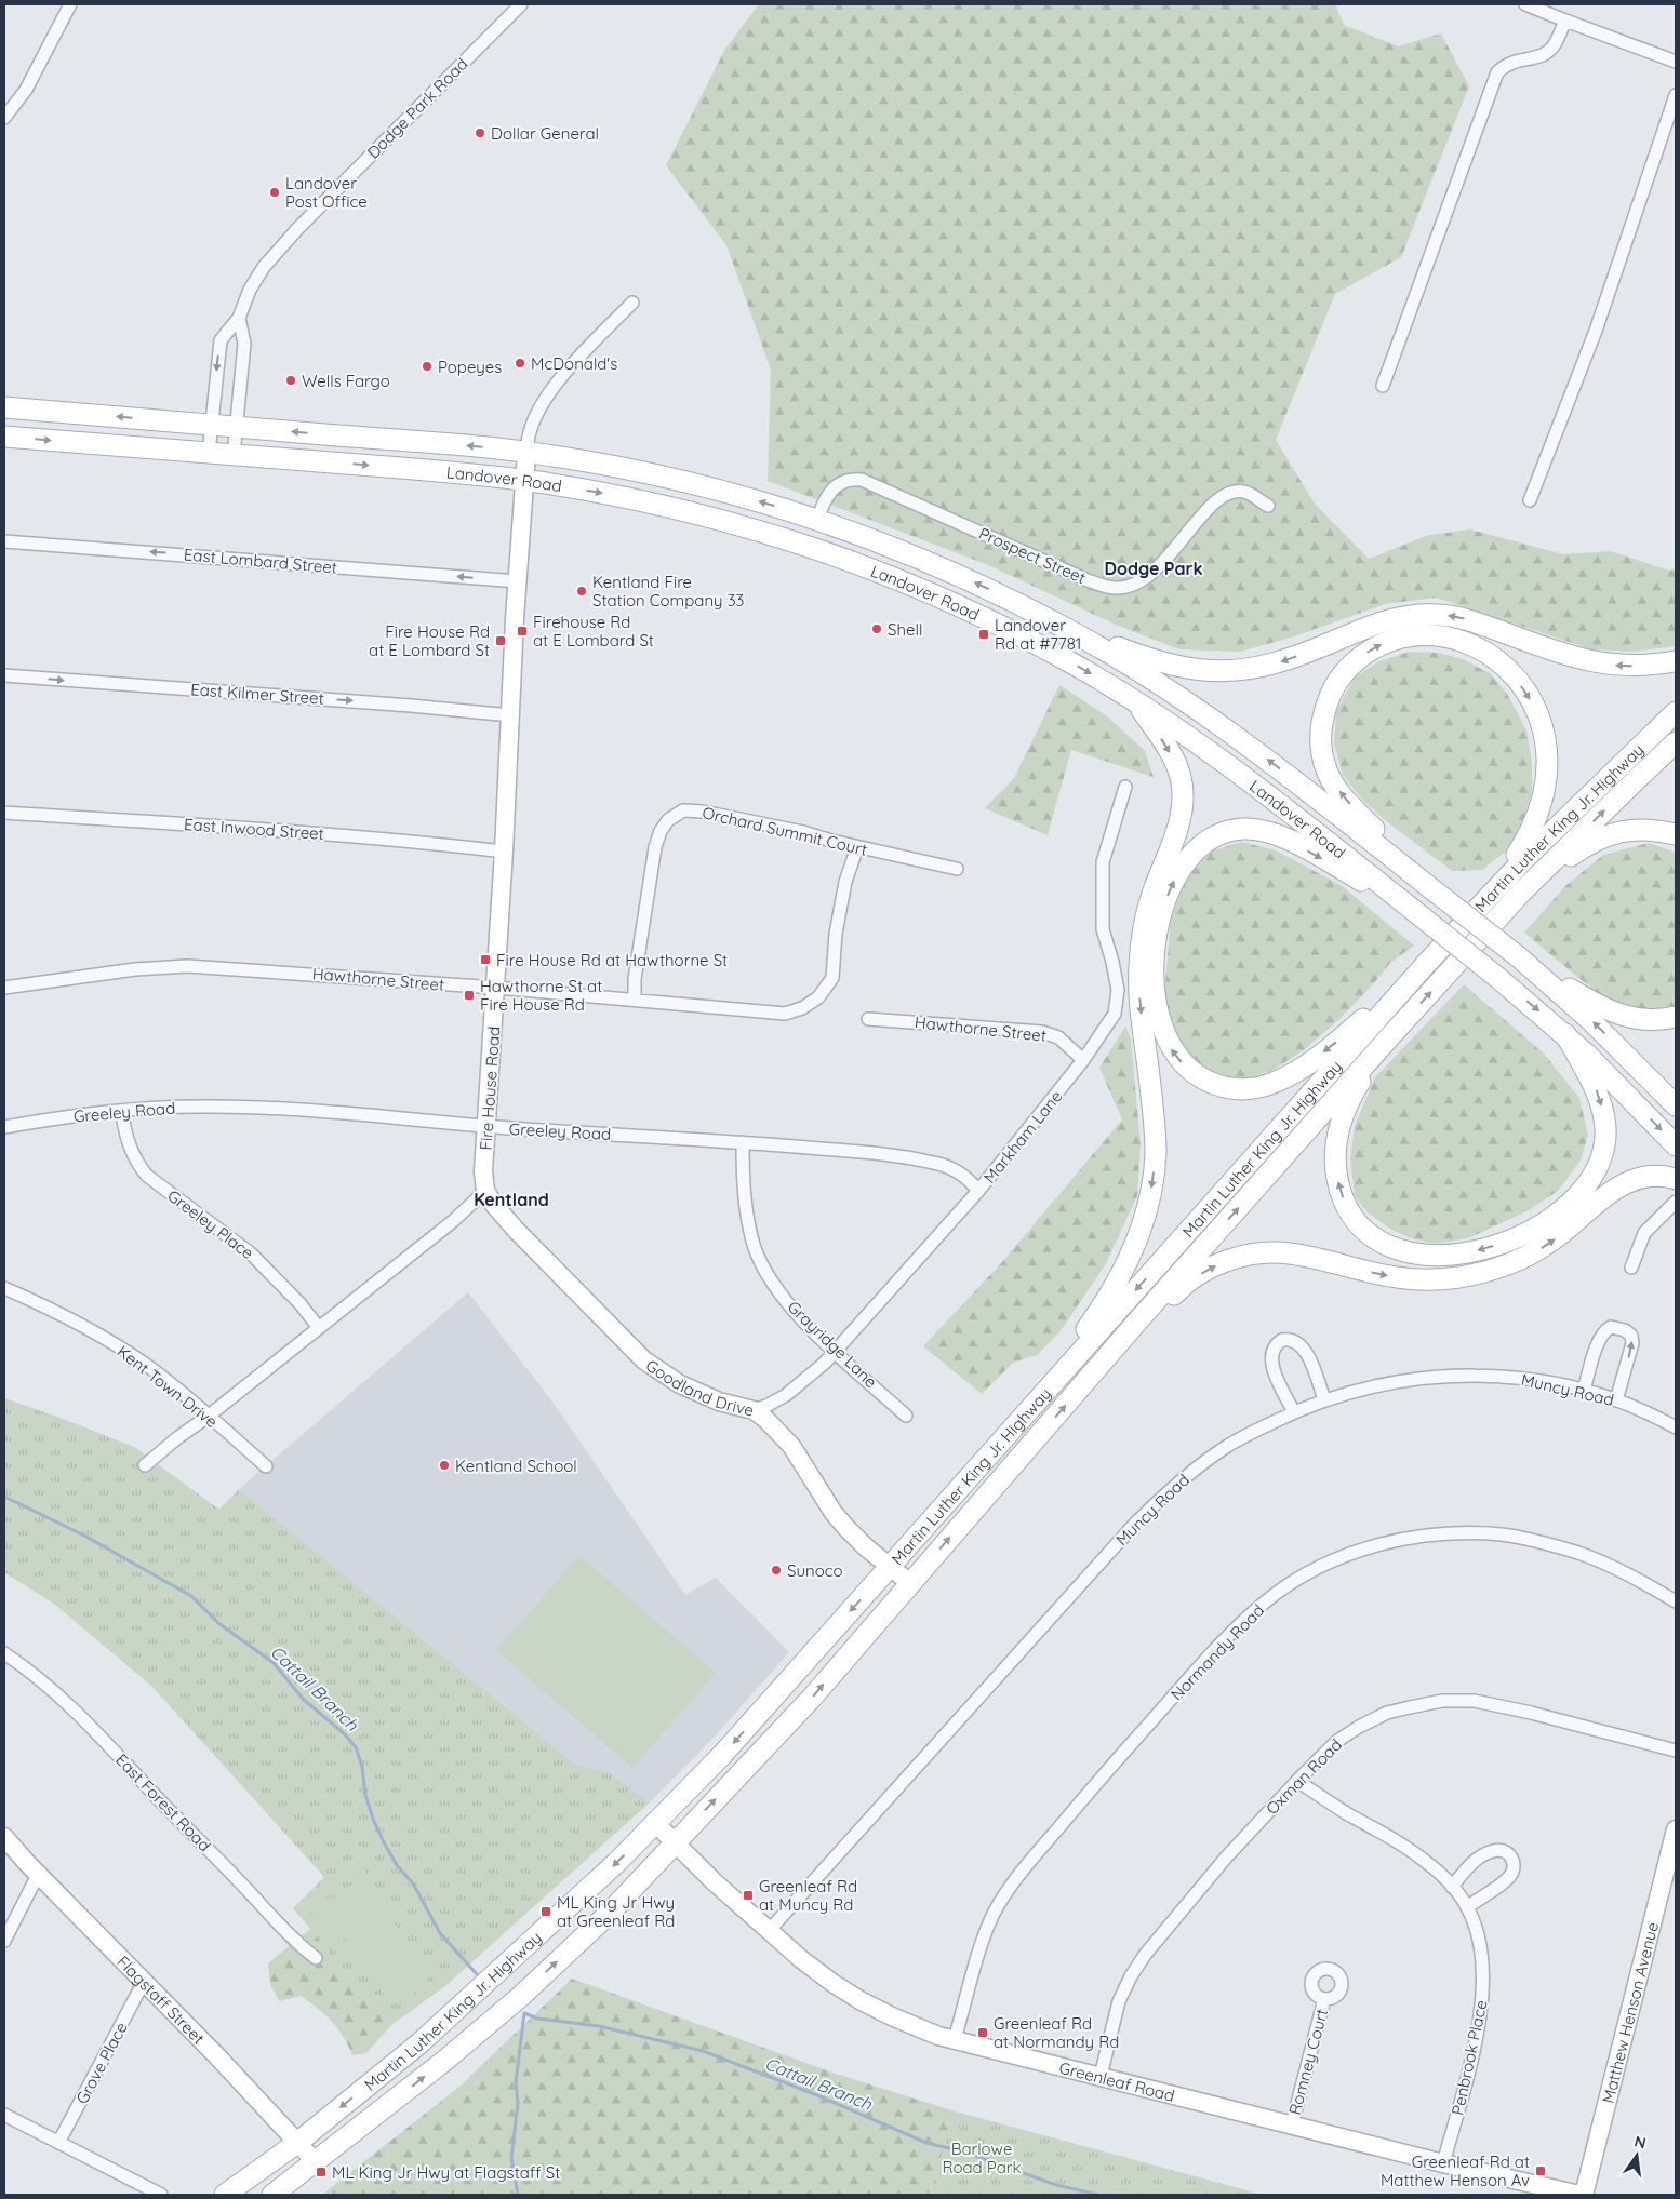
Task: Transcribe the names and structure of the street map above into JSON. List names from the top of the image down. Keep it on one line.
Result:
{"streets":{"main road":["Landover Road","Martin Luther King Jr. Highway"],"street":["Dodge Park Road","Prospect Street","East Lombard Street","East Kilmer Street","East Inwood Street","Orchard Summit Court","Hawthorne Street","Fire House Road","Greeley Road","Markham Lane","Greeley Place","Grayridge Lane","Goodland Drive","Kent Town Drive","Muncy Road","Normandy Road","Oxman Road","East Forest Road","Flagstaff Street","Matthew Henson Avenue","Penbrook Place","Romney Court","Grove Place","Greenleaf Road"]},"crossings":[["Dodge Park Road","Landover Road"],["Landover Road","Prospect Street"],["Landover Road","Fire House Road"],["East Lombard Street","Fire House Road"],["East Kilmer Street","Fire House Road"],["Martin Luther King Jr. Highway","Goodland Drive"],["Martin Luther King Jr. Highway","Flagstaff Street"],["Martin Luther King Jr. Highway","Greenleaf Road"],["East Inwood Street","Fire House Road"],["Orchard Summit Court","Hawthorne Street"],["Hawthorne Street","Fire House Road"],["Hawthorne Street","Markham Lane"],["Fire House Road","Greeley Road"],["Fire House Road","Goodland Drive"],["Greeley Road","Markham Lane"],["Greeley Road","Greeley Place"],["Greeley Road","Grayridge Lane"],["Markham Lane","Grayridge Lane"],["Markham Lane","Goodland Drive"],["Muncy Road","Greenleaf Road"],["Normandy Road","Greenleaf Road"],["Oxman Road","Penbrook Place"],["Oxman Road","Greenleaf Road"],["Flagstaff Street","Grove Place"],["Penbrook Place","Greenleaf Road"],["Romney Court","Greenleaf Road"]],"one_way":["East Lombard Street","East Kilmer Street"],"districts":["Dodge Park","Kentland"],"water":["Cattail Branch"],"parks":["Barlowe Road Park"],"places":{"other":["Dollar General","Landover Post Office","McDonald's","Popeyes","Wells Fargo","Kentland Fire Station Company 33","Shell","Kentland School","Sunoco"],"transit":["Firehouse Rd at E Lombard St","Landover Rd at #7781","Fire House Rd at E Lombard St","Fire House Rd at Hawthorne St","Hawthorne St at Fire House Rd","Greenleaf Rd at Muncy Rd","ML King Jr Hwy at Greenleaf Rd","Greenleaf Rd at Normandy Rd","Greenleaf Rd at Matthew Henson Av","ML King Jr Hwy at Flagstaff St"]},"north":"top"}
